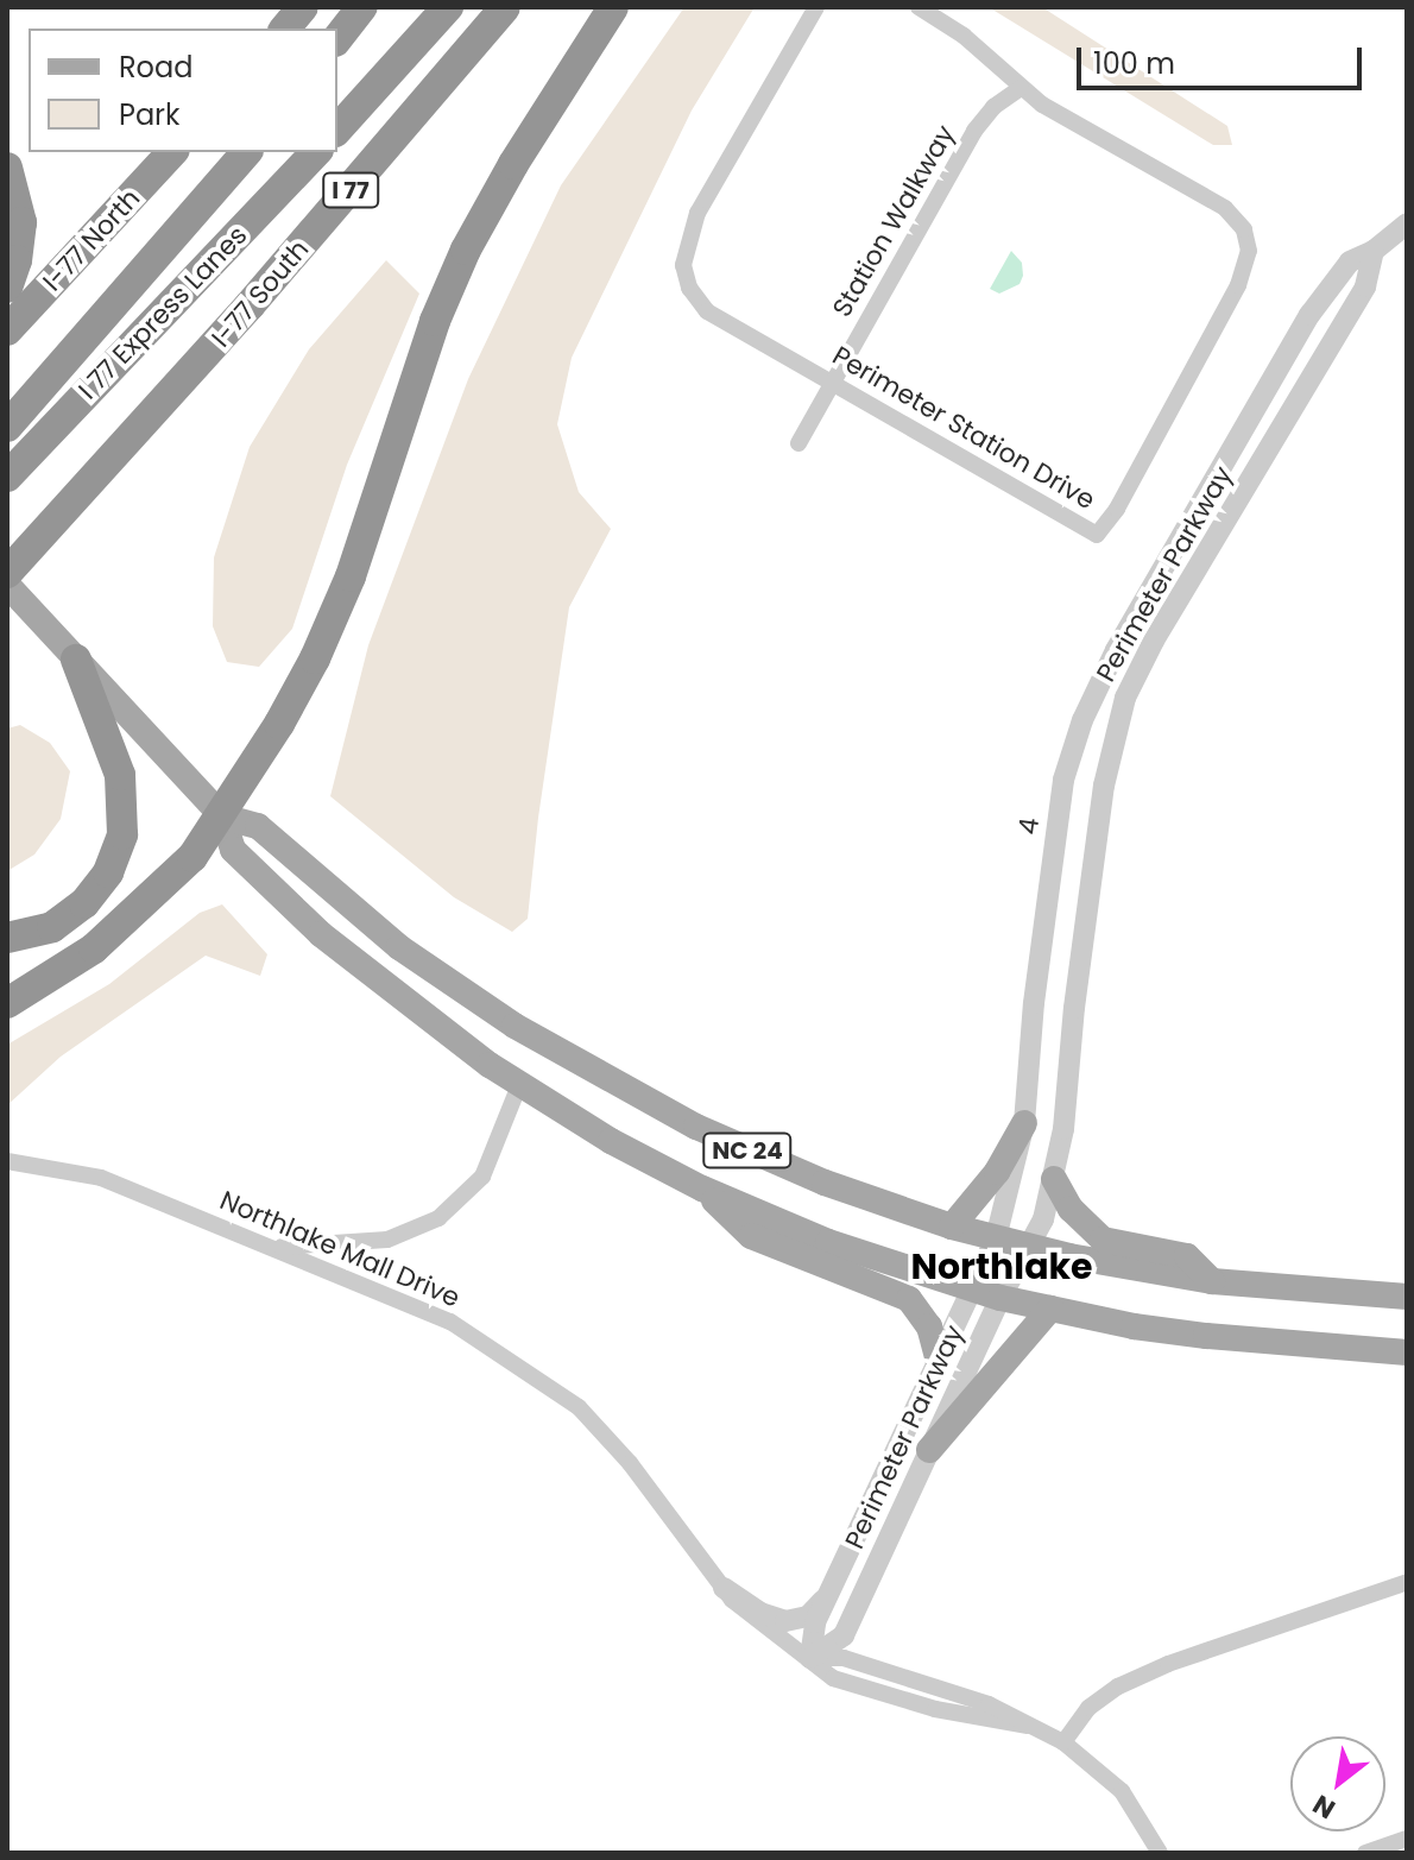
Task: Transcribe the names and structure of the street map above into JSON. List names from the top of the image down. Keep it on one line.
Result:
{"streets":{"highway":["I 77","I-77 North","I-77 South","I 77 Express Lanes"],"main road":["NC 24"],"street":["Station Walkway","Perimeter Station Drive","Perimeter Parkway","4","Northlake Mall Drive"]},"crossings":[["Station Walkway","Perimeter Station Drive"],["Perimeter Parkway","4"],["Perimeter Parkway","NC 24"],["Perimeter Parkway","Northlake Mall Drive"]],"districts":["Northlake"],"legend":["Road","Park"],"scale_bar":"100 m","north":"bottom left"}
